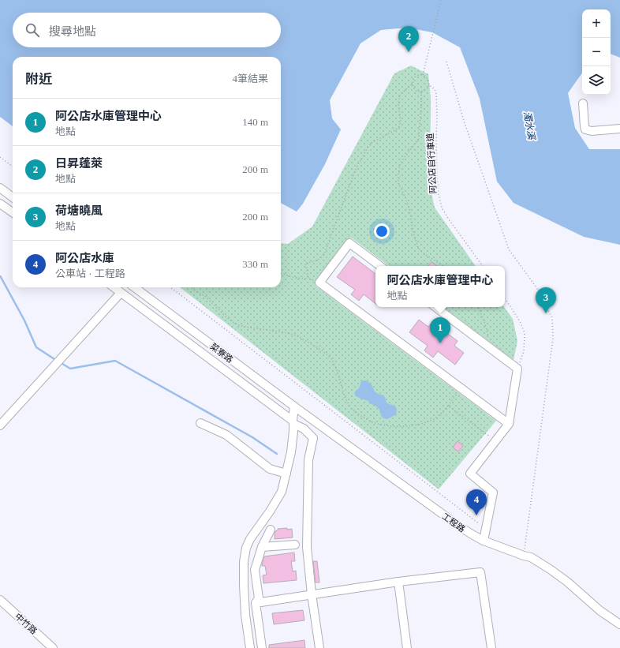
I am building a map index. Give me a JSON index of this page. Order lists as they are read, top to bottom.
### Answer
{
  "streets": {
    "street": ["菜寮路", "工程路", "中竹路"],
    "path": ["阿公店自行車道"]
  },
  "crossings": [
    ["菜寮路", "工程路"]
  ],
  "water": ["濁水溪"],
  "page": {
    "map_buttons": ["+", "−"],
    "search": "搜尋地點",
    "pins": [
      "2",
      "3",
      "1",
      "4"
    ],
    "heading": ["附近", "4筆結果"],
    "list": [
      {
        "mark": "1",
        "name": "阿公店水庫管理中心",
        "note": "地點",
        "value": "140 m"
      },
      {
        "mark": "2",
        "name": "日昇蓬萊",
        "note": "地點",
        "value": "200 m"
      },
      {
        "mark": "3",
        "name": "荷塘曉風",
        "note": "地點",
        "value": "200 m"
      },
      {
        "mark": "4",
        "name": "阿公店水庫",
        "note": "公車站 · 工程路",
        "value": "330 m"
      }
    ],
    "popup": ["阿公店水庫管理中心", "地點"]
  }
}
